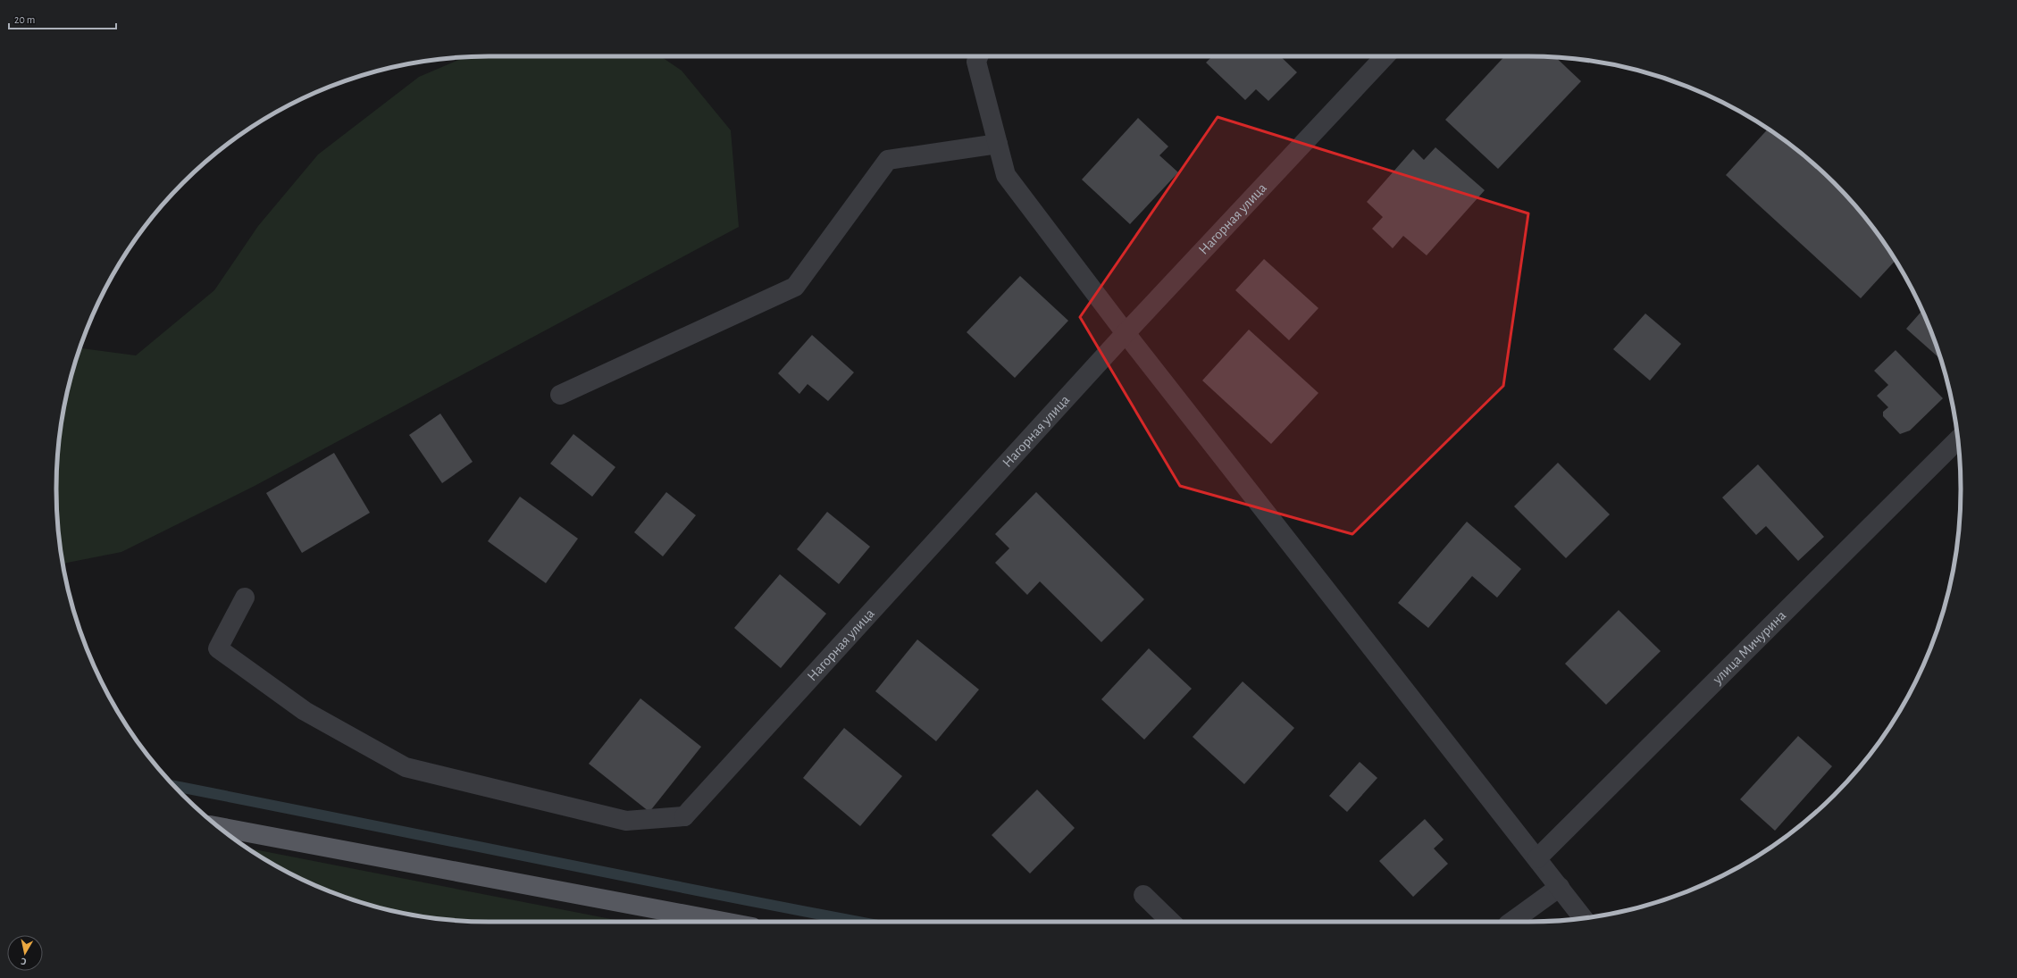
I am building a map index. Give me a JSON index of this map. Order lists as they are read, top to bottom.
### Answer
{
  "streets": {
    "street": ["Нагорная улица", "улица Мичурина"]
  },
  "scale_bar": "20 m",
  "north": "bottom"
}
